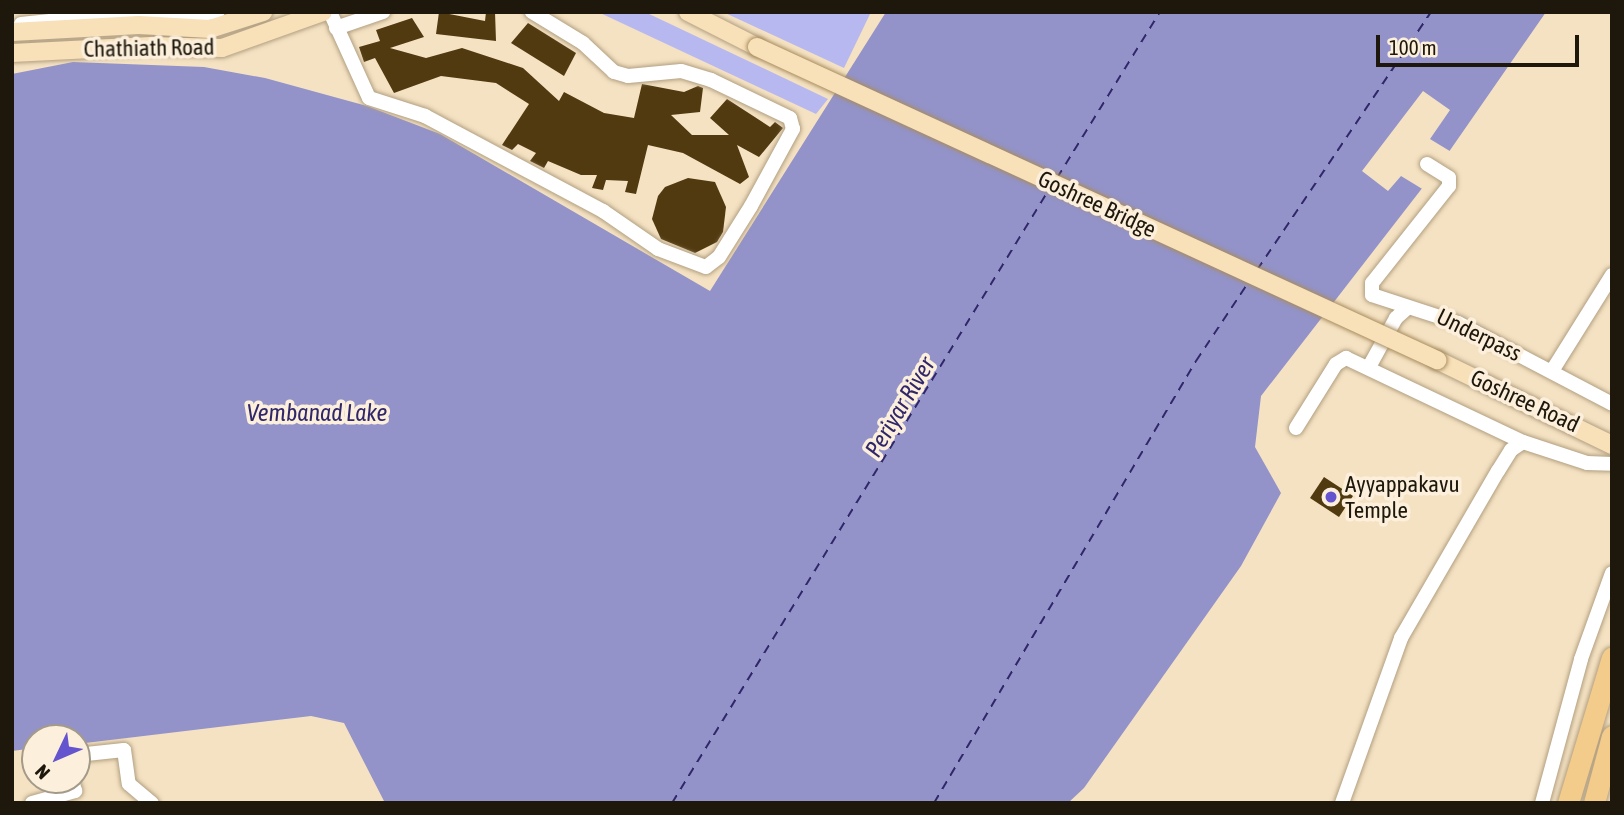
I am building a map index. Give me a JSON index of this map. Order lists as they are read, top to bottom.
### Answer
{
  "streets": {
    "main road": ["Chathiath Road", "Goshree Bridge", "Goshree Road"],
    "street": ["Underpass"]
  },
  "crossings": [
    ["Goshree Bridge", "Goshree Road"]
  ],
  "water": ["Periyar River", "Vembanad Lake"],
  "places": ["Ayyappakavu Temple"],
  "scale_bar": "100 m",
  "north": "bottom left"
}
